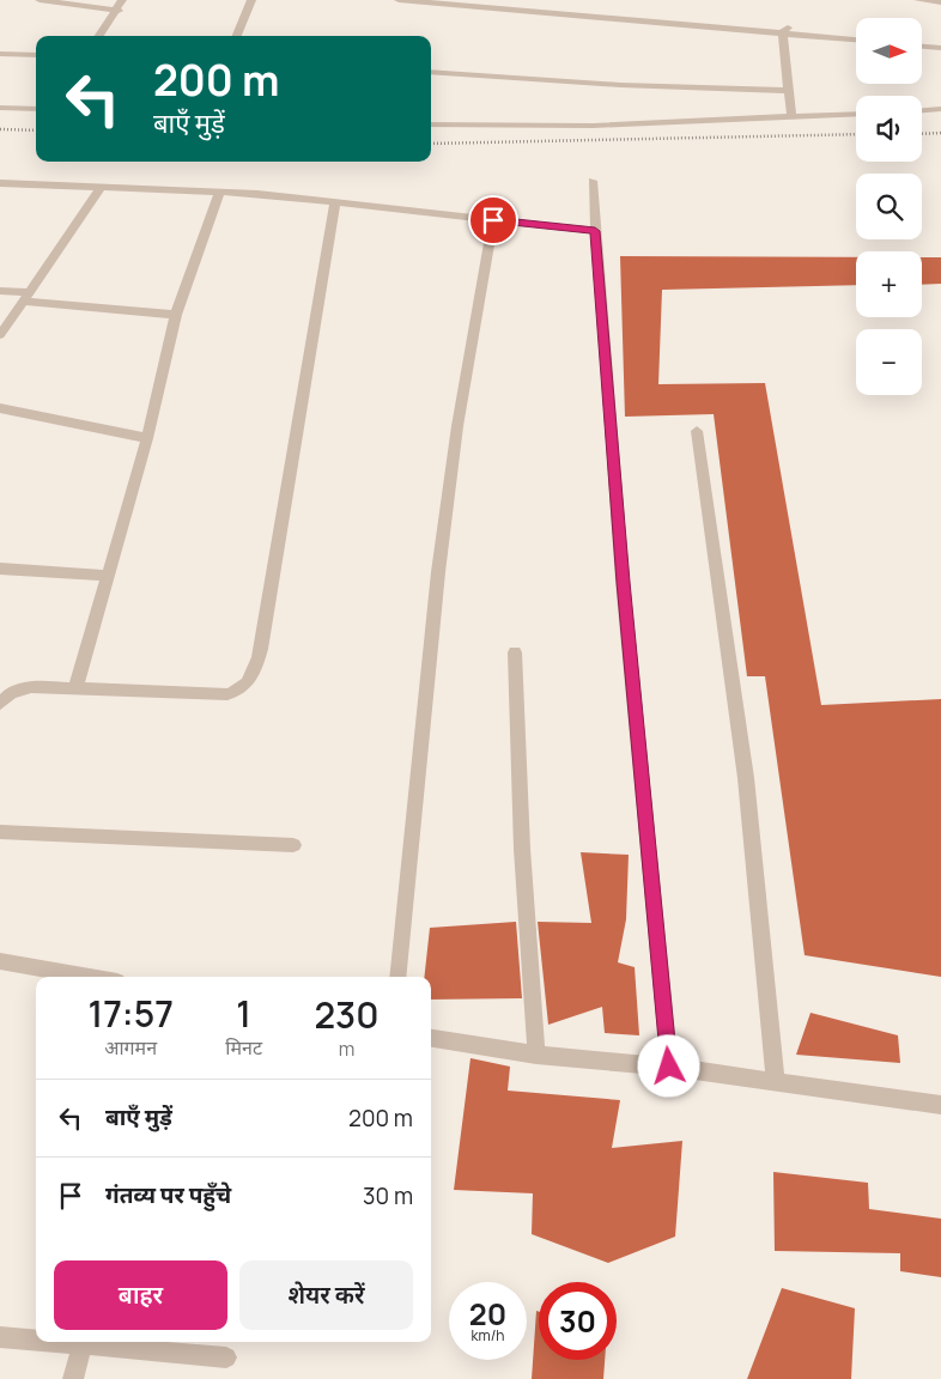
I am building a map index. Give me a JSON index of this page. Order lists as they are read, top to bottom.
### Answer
{
  "north": "right",
  "page": {
    "map_buttons": ["+", "−"],
    "turn": ["200 m", "बाएँ मुड़ें"],
    "eta": [
      "17:57",
      "आगमन",
      "1",
      "मिनट",
      "230",
      "m"
    ],
    "list": [
      {
        "name": "बाएँ मुड़ें",
        "value": "200 m"
      },
      {
        "name": "गंतव्य पर पहुँचे",
        "value": "30 m"
      }
    ],
    "buttons": ["बाहर", "शेयर करें"],
    "speed": "20 km/h",
    "limit": "30"
  }
}
